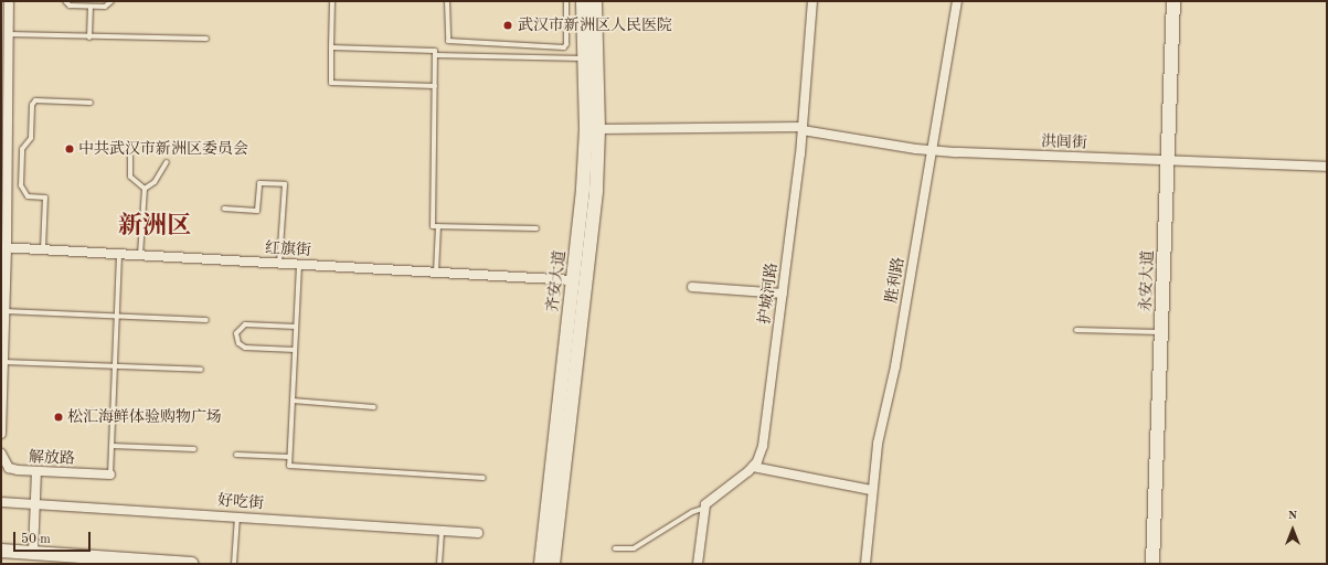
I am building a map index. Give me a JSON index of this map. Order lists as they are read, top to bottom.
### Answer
{
  "streets": {
    "main road": ["齐安大道", "永安大道"],
    "street": [
      "洪闾街",
      "红旗街",
      "胜利路",
      "护城河路",
      "解放路",
      "好吃街"
    ]
  },
  "crossings": [
    ["洪闾街", "胜利路"],
    ["洪闾街", "齐安大道"],
    ["洪闾街", "永安大道"],
    ["洪闾街", "护城河路"],
    ["红旗街", "齐安大道"]
  ],
  "districts": ["新洲区"],
  "places": ["武汉市新洲区人民医院", "中共武汉市新洲区委员会", "松汇海鲜体验购物广场"],
  "scale_bar": "50 m",
  "north": "top"
}
